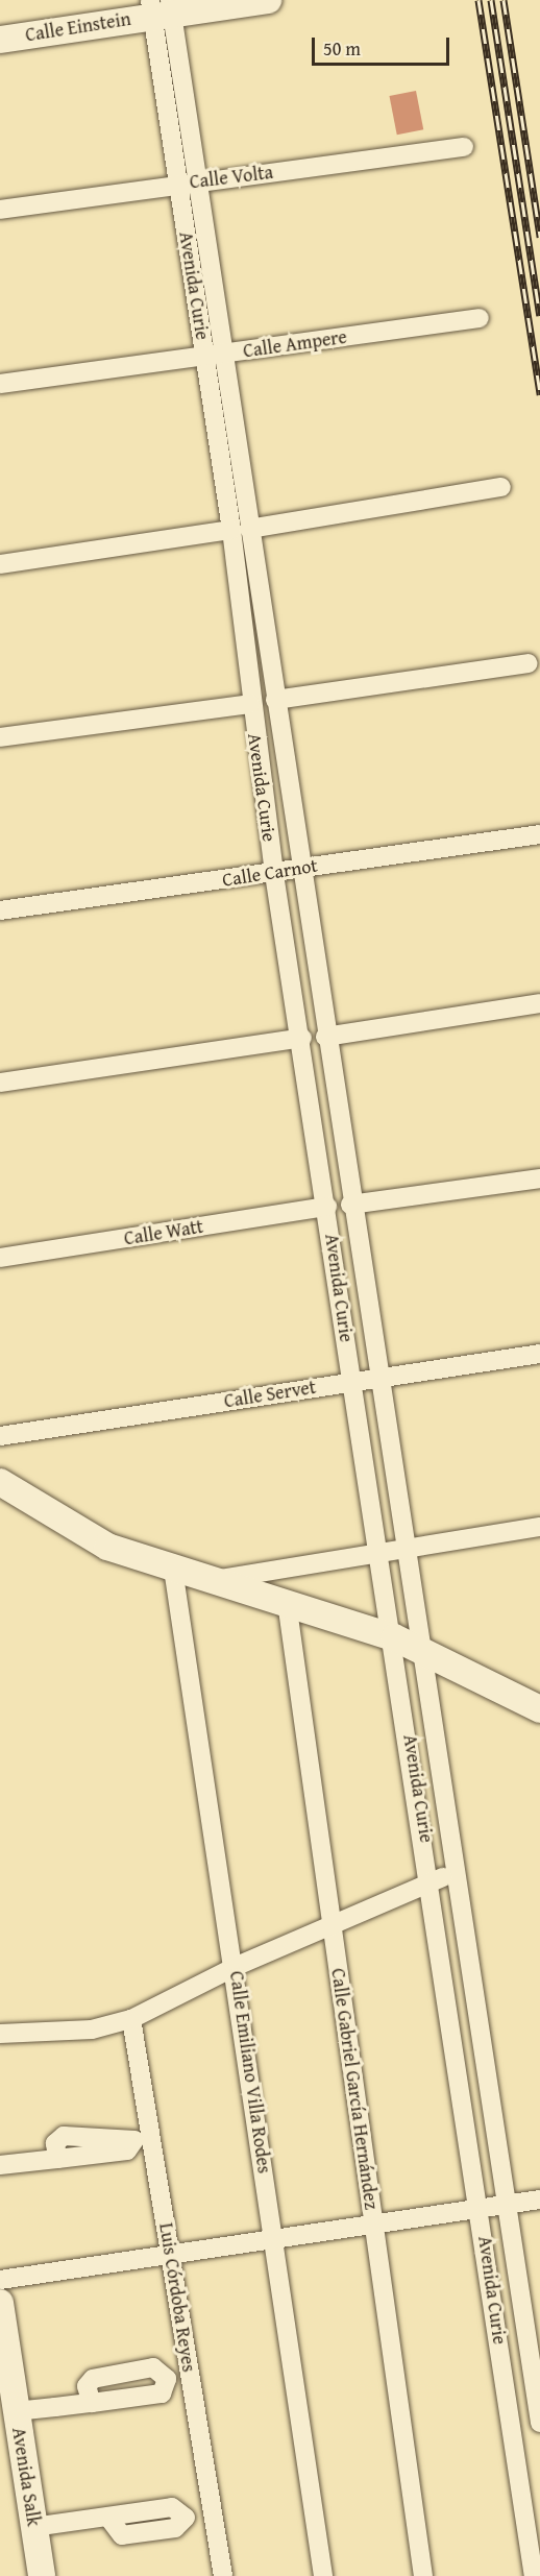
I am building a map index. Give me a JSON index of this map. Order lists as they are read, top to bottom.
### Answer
{
  "streets": {
    "main road": ["Calle Einstein", "Avenida Salk"],
    "street": [
      "Calle Volta",
      "Avenida Curie",
      "Calle Ampere",
      "Calle Carnot",
      "Calle Watt",
      "Calle Servet",
      "Calle Emiliano Villa Rodes",
      "Calle Gabriel García Hernández",
      "Luis Córdoba Reyes"
    ]
  },
  "crossings": [
    ["Calle Einstein", "Avenida Curie"],
    ["Calle Volta", "Avenida Curie"],
    ["Avenida Curie", "Calle Ampere"],
    ["Avenida Curie", "Calle Carnot"],
    ["Avenida Curie", "Calle Watt"],
    ["Avenida Curie", "Calle Servet"]
  ],
  "scale_bar": "50 m"
}
